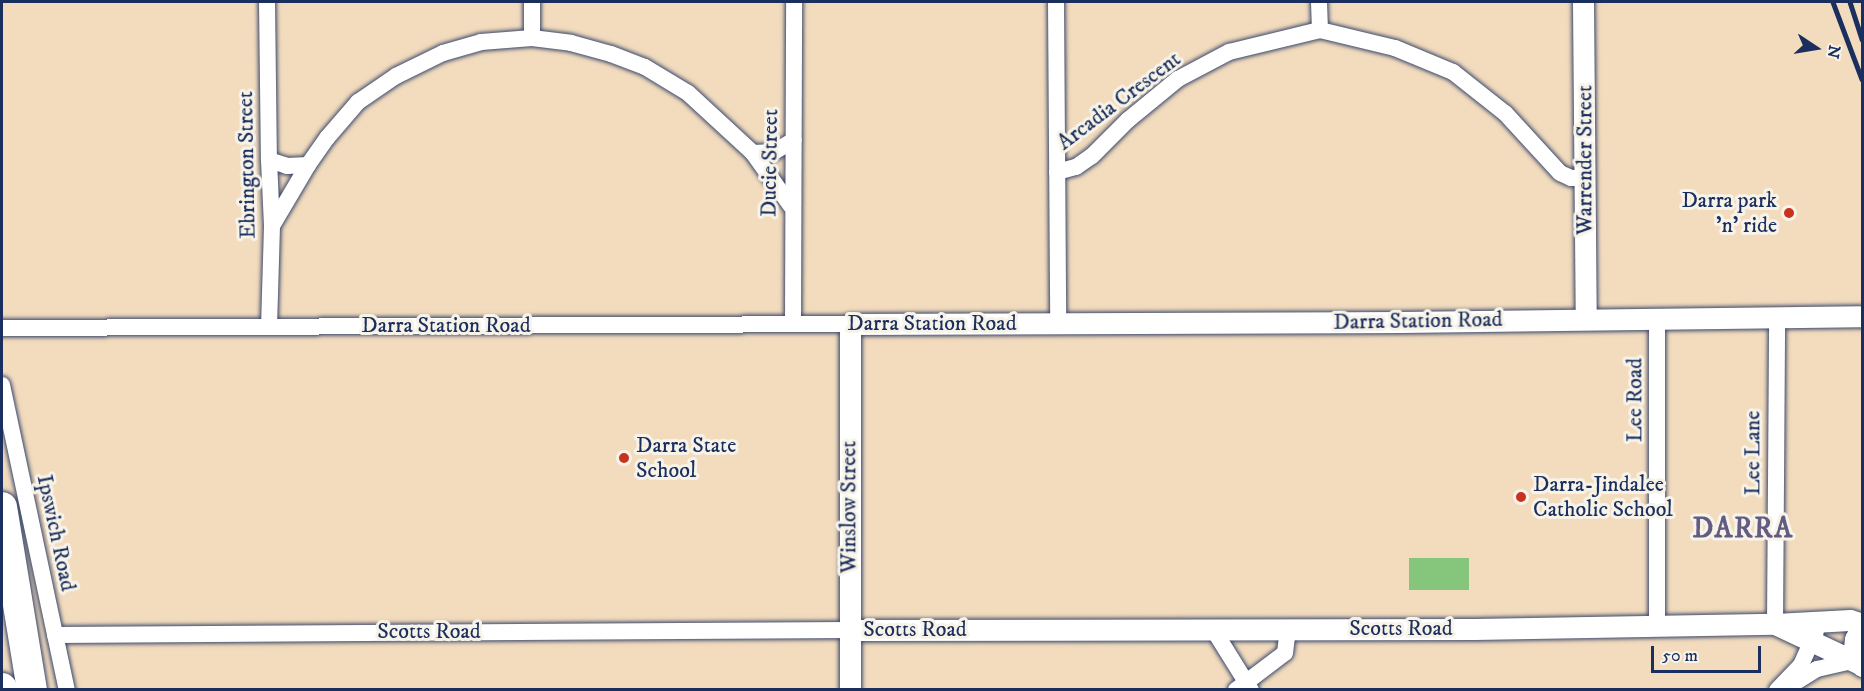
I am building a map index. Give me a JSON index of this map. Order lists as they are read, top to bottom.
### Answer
{
  "streets": {
    "street": [
      "Arcadia Crescent",
      "Warrender Street",
      "Ducie Street",
      "Ebrington Street",
      "Darra Station Road",
      "Lee Road",
      "Lee Lane",
      "Winslow Street",
      "Ipswich Road",
      "Scotts Road"
    ]
  },
  "crossings": [
    ["Arcadia Crescent", "Warrender Street"],
    ["Warrender Street", "Darra Station Road"],
    ["Ducie Street", "Darra Station Road"],
    ["Ebrington Street", "Darra Station Road"],
    ["Darra Station Road", "Lee Road"],
    ["Darra Station Road", "Lee Lane"],
    ["Darra Station Road", "Winslow Street"],
    ["Lee Road", "Scotts Road"],
    ["Lee Lane", "Scotts Road"],
    ["Winslow Street", "Scotts Road"],
    ["Ipswich Road", "Scotts Road"]
  ],
  "districts": ["DARRA"],
  "places": ["Darra park 'n' ride", "Darra State School", "Darra-Jindalee Catholic School"],
  "scale_bar": "50 m",
  "north": "right"
}
